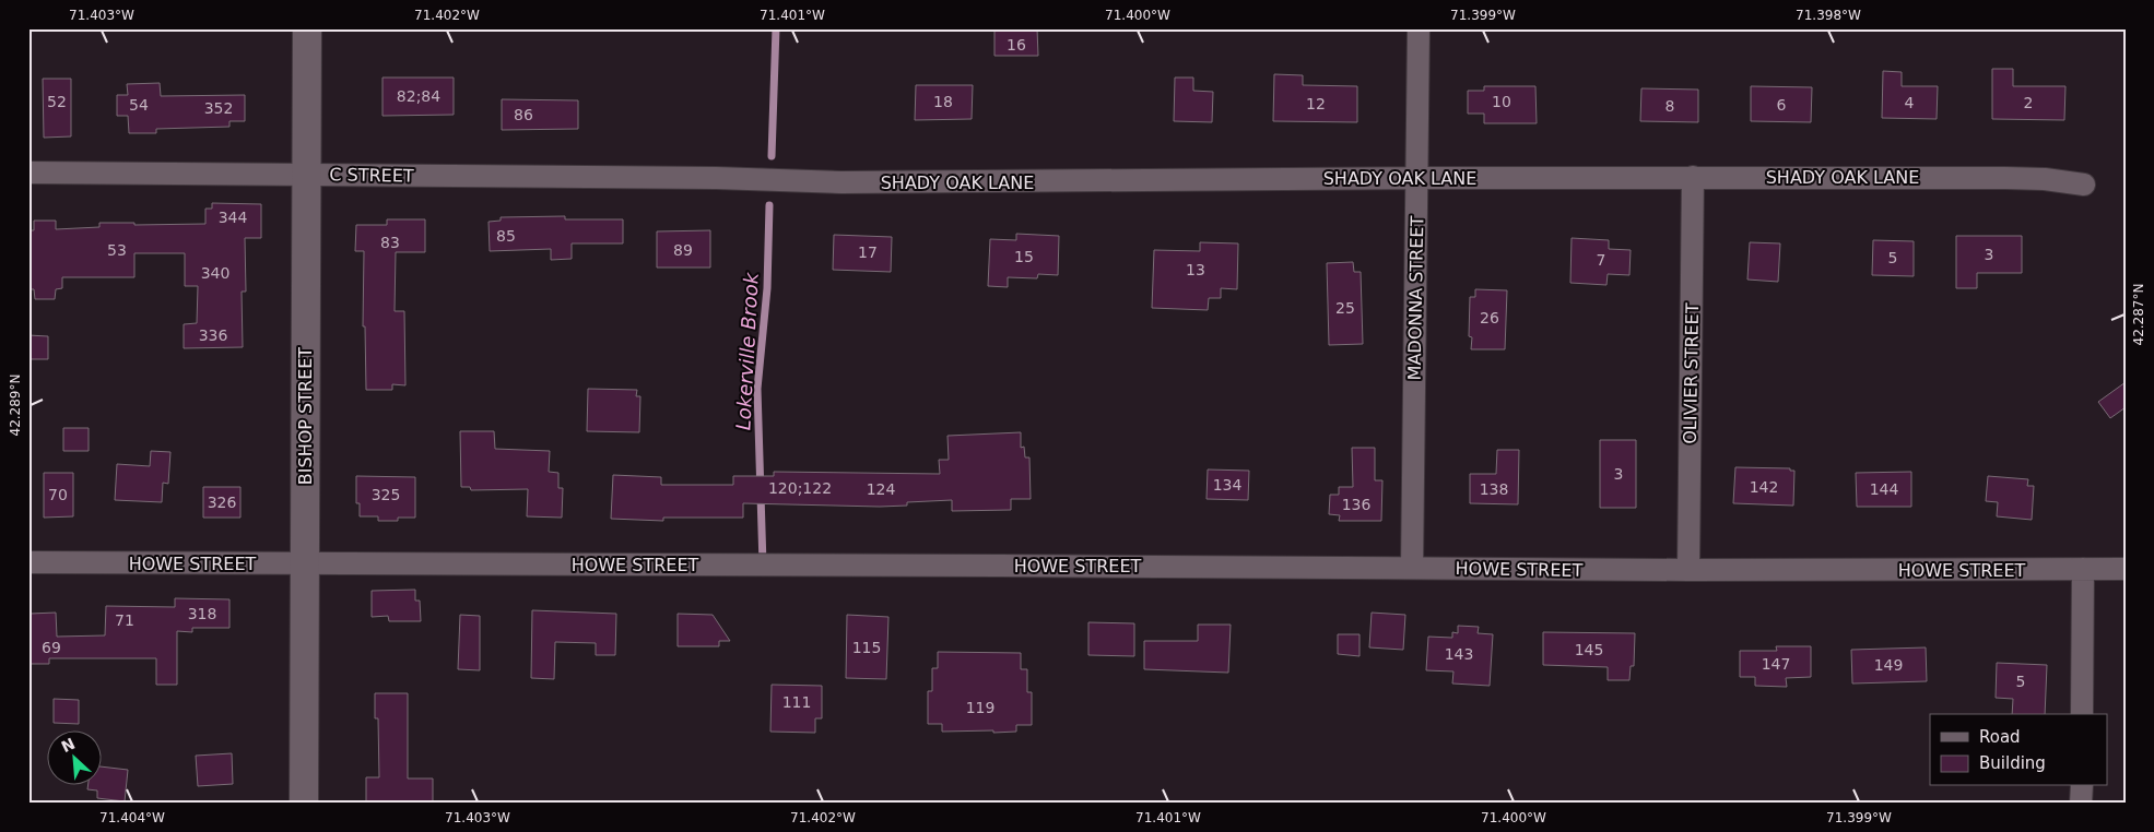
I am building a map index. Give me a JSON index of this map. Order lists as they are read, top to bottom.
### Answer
{
  "streets": {
    "street": [
      "C STREET",
      "SHADY OAK LANE",
      "MADONNA STREET",
      "OLIVIER STREET",
      "BISHOP STREET",
      "HOWE STREET"
    ]
  },
  "crossings": [
    ["C STREET", "SHADY OAK LANE"],
    ["C STREET", "BISHOP STREET"],
    ["SHADY OAK LANE", "MADONNA STREET"],
    ["SHADY OAK LANE", "OLIVIER STREET"],
    ["MADONNA STREET", "HOWE STREET"],
    ["OLIVIER STREET", "HOWE STREET"],
    ["BISHOP STREET", "HOWE STREET"]
  ],
  "water": ["Lokerville Brook"],
  "house_numbers": [
    "16",
    "82;84",
    "52",
    "18",
    "10",
    "4",
    "2",
    "12",
    "54",
    "6",
    "8",
    "352",
    "86",
    "344",
    "85",
    "83",
    "53",
    "89",
    "17",
    "3",
    "15",
    "5",
    "7",
    "13",
    "340",
    "25",
    "26",
    "336",
    "3",
    "134",
    "142",
    "120;122",
    "124",
    "138",
    "144",
    "70",
    "325",
    "326",
    "136",
    "318",
    "71",
    "69",
    "115",
    "145",
    "143",
    "147",
    "149",
    "5",
    "111",
    "119"
  ],
  "legend": ["Road", "Building"],
  "north": "top left",
  "coordinates": [
    "71.403°W",
    "71.402°W",
    "71.401°W",
    "71.400°W",
    "71.399°W",
    "71.398°W",
    "42.287°N",
    "42.289°N",
    "71.404°W"
  ]
}
